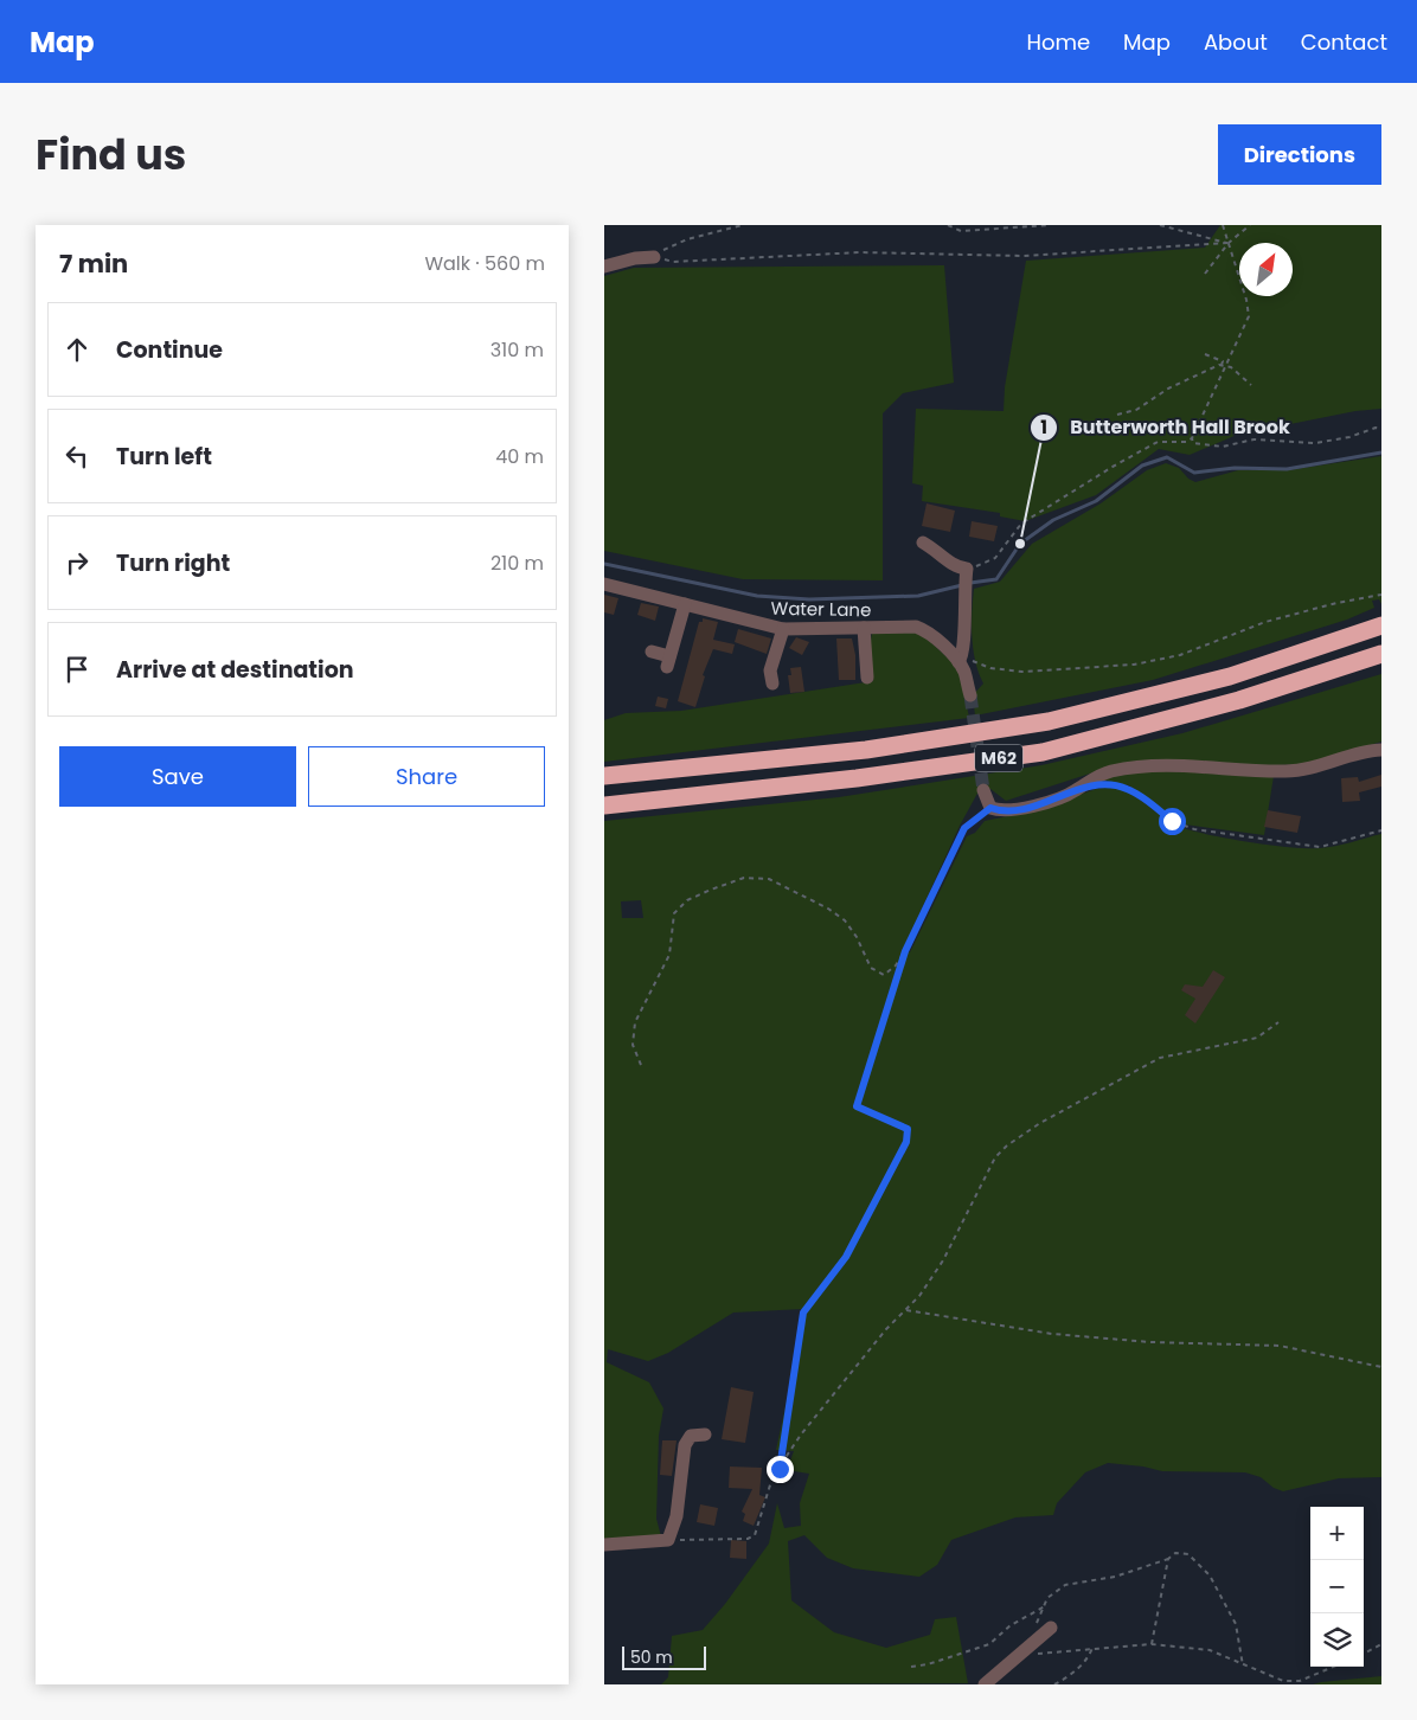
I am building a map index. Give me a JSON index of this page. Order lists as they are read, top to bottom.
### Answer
{
  "streets": {
    "highway": ["M62"],
    "street": ["Water Lane"]
  },
  "places": ["Butterworth Hall Brook"],
  "scale_bar": "50 m",
  "north": "top right",
  "page": {
    "header": "Map",
    "nav": [
      "Home",
      "Map",
      "About",
      "Contact"
    ],
    "title": "Find us",
    "buttons": [
      "Directions",
      ["Save", "Share"]
    ],
    "heading": ["7 min", "Walk · 560 m"],
    "list": [
      ["Continue", "310 m"],
      ["Turn left", "40 m"],
      ["Turn right", "210 m"],
      "Arrive at destination"
    ],
    "map_buttons": ["+", "−"],
    "scale": "50 m"
  }
}
